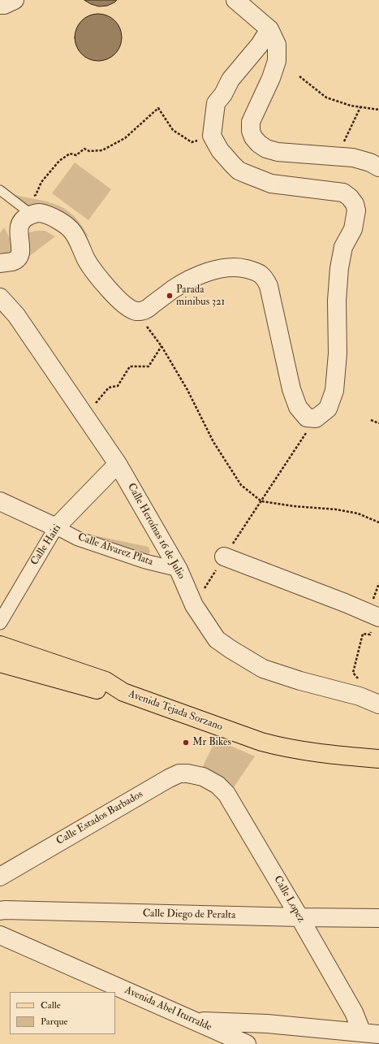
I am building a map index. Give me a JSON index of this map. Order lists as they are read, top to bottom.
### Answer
{
  "streets": {
    "main road": ["Avenida Tejada Sorzano"],
    "street": [
      "Calle Heroínas 16 de Julio",
      "Calle Haiti",
      "Calle Alvarez Plata",
      "Calle Estados Barbados",
      "Calle Lopez",
      "Calle Diego de Peralta",
      "Avenida Abel Iturralde"
    ]
  },
  "crossings": [
    ["Calle Heroínas 16 de Julio", "Calle Haiti"],
    ["Calle Heroínas 16 de Julio", "Calle Alvarez Plata"],
    ["Calle Haiti", "Calle Alvarez Plata"],
    ["Calle Estados Barbados", "Calle Lopez"],
    ["Calle Lopez", "Calle Diego de Peralta"]
  ],
  "places": ["Parada minibus 321", "Mr Bikes"],
  "legend": ["Calle", "Parque"]
}
